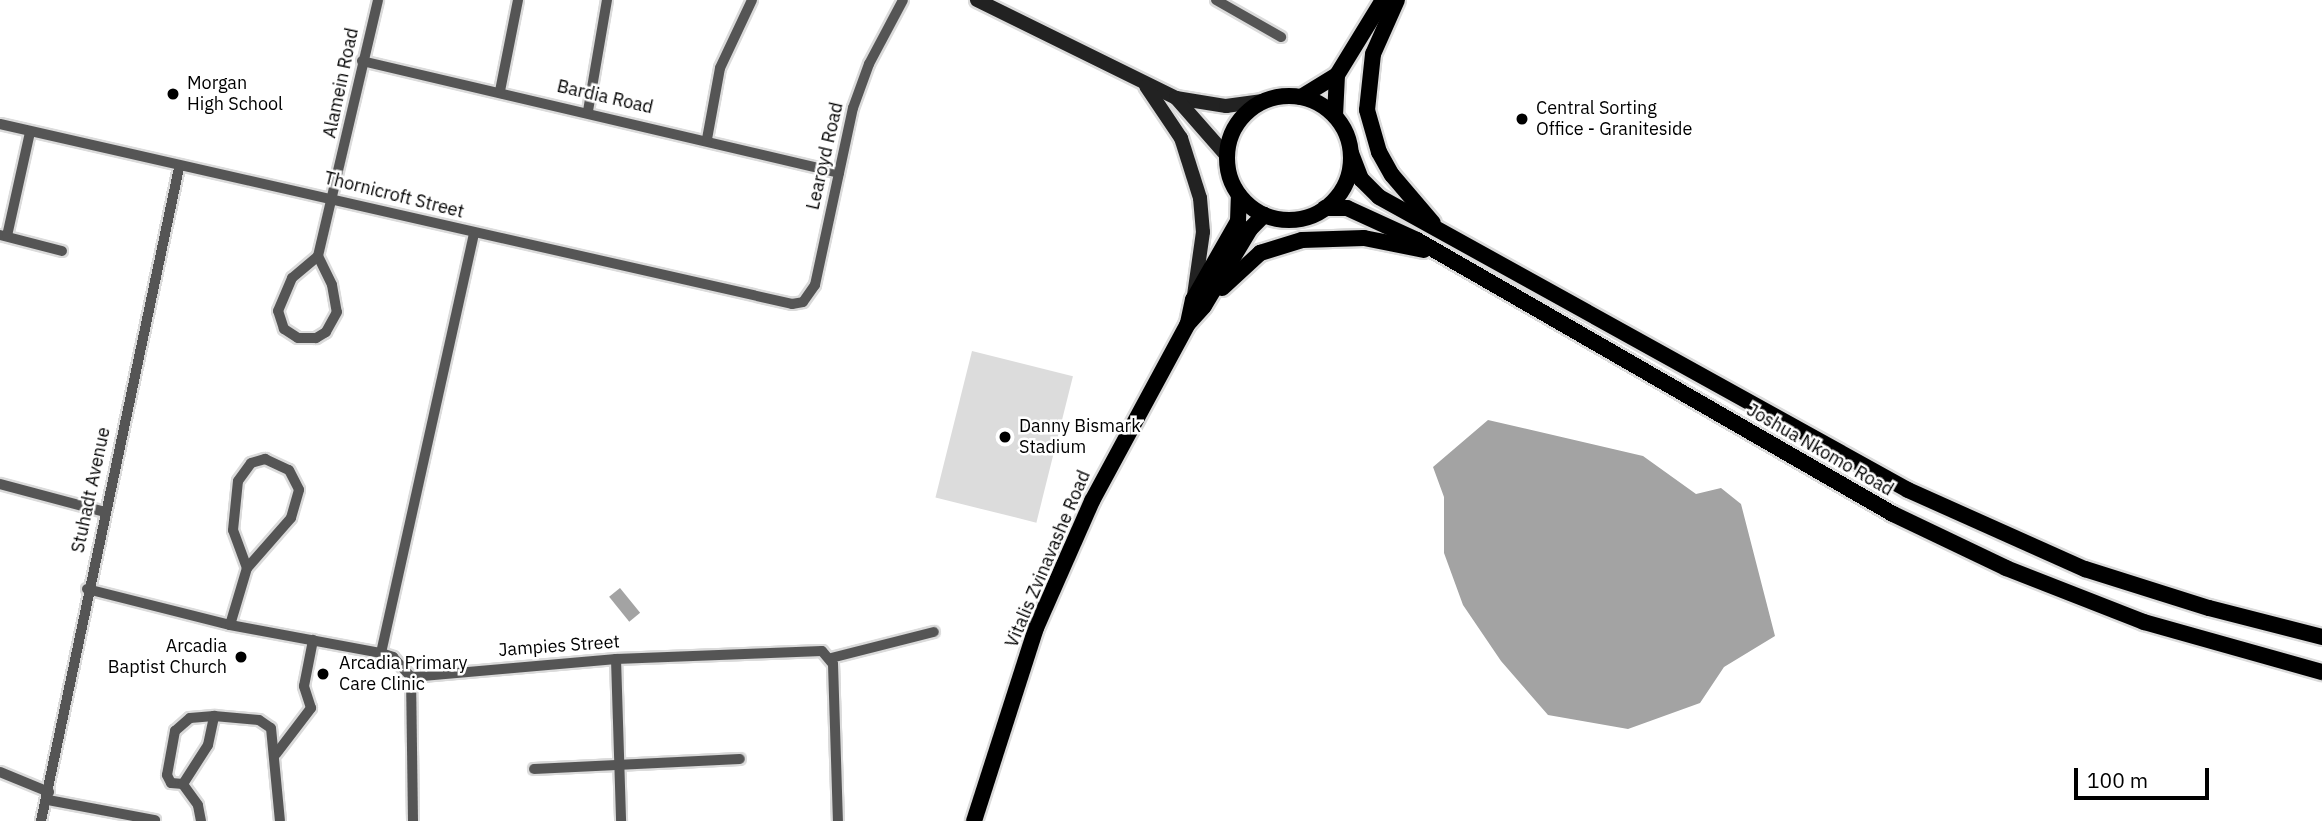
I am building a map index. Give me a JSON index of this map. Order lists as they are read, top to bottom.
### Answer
{
  "streets": {
    "main road": ["Joshua Nkomo Road", "Vitalis Zvinavashe Road"],
    "street": [
      "Alamein Road",
      "Bardia Road",
      "Learoyd Road",
      "Thornicroft Street",
      "Stuhadt Avenue",
      "Jampies Street"
    ]
  },
  "crossings": [
    ["Alamein Road", "Bardia Road"],
    ["Alamein Road", "Thornicroft Street"],
    ["Bardia Road", "Learoyd Road"],
    ["Learoyd Road", "Thornicroft Street"],
    ["Thornicroft Street", "Stuhadt Avenue"],
    ["Joshua Nkomo Road", "Vitalis Zvinavashe Road"]
  ],
  "places": [
    "Morgan High School",
    "Central Sorting Office - Graniteside",
    "Danny Bismark Stadium",
    "Arcadia Baptist Church",
    "Arcadia Primary Care Clinic"
  ],
  "scale_bar": "100 m"
}
